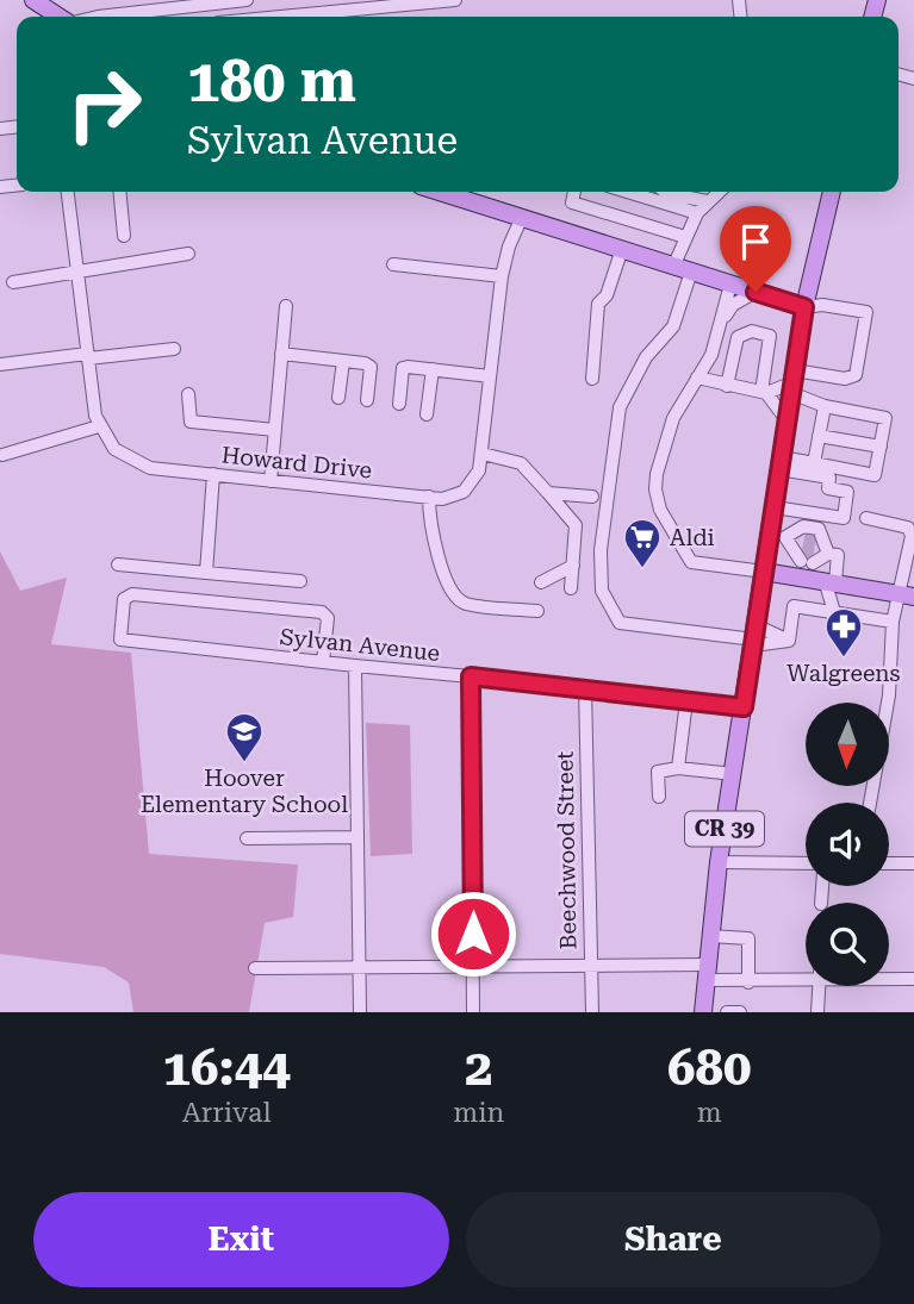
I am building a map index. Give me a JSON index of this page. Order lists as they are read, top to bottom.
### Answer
{
  "streets": {
    "main road": ["CR 39"],
    "street": ["Howard Drive", "Sylvan Avenue", "Beechwood Street"]
  },
  "crossings": [
    ["Sylvan Avenue", "CR 39"],
    ["Sylvan Avenue", "Beechwood Street"]
  ],
  "places": {
    "supermarket": ["Aldi"],
    "pharmacy": ["Walgreens"],
    "school or university": ["Hoover Elementary School"]
  },
  "north": "bottom",
  "page": {
    "turn": ["180 m", "Sylvan Avenue"],
    "eta": [
      "16:44",
      "Arrival",
      "2",
      "min",
      "680",
      "m"
    ],
    "buttons": ["Exit", "Share"]
  }
}
